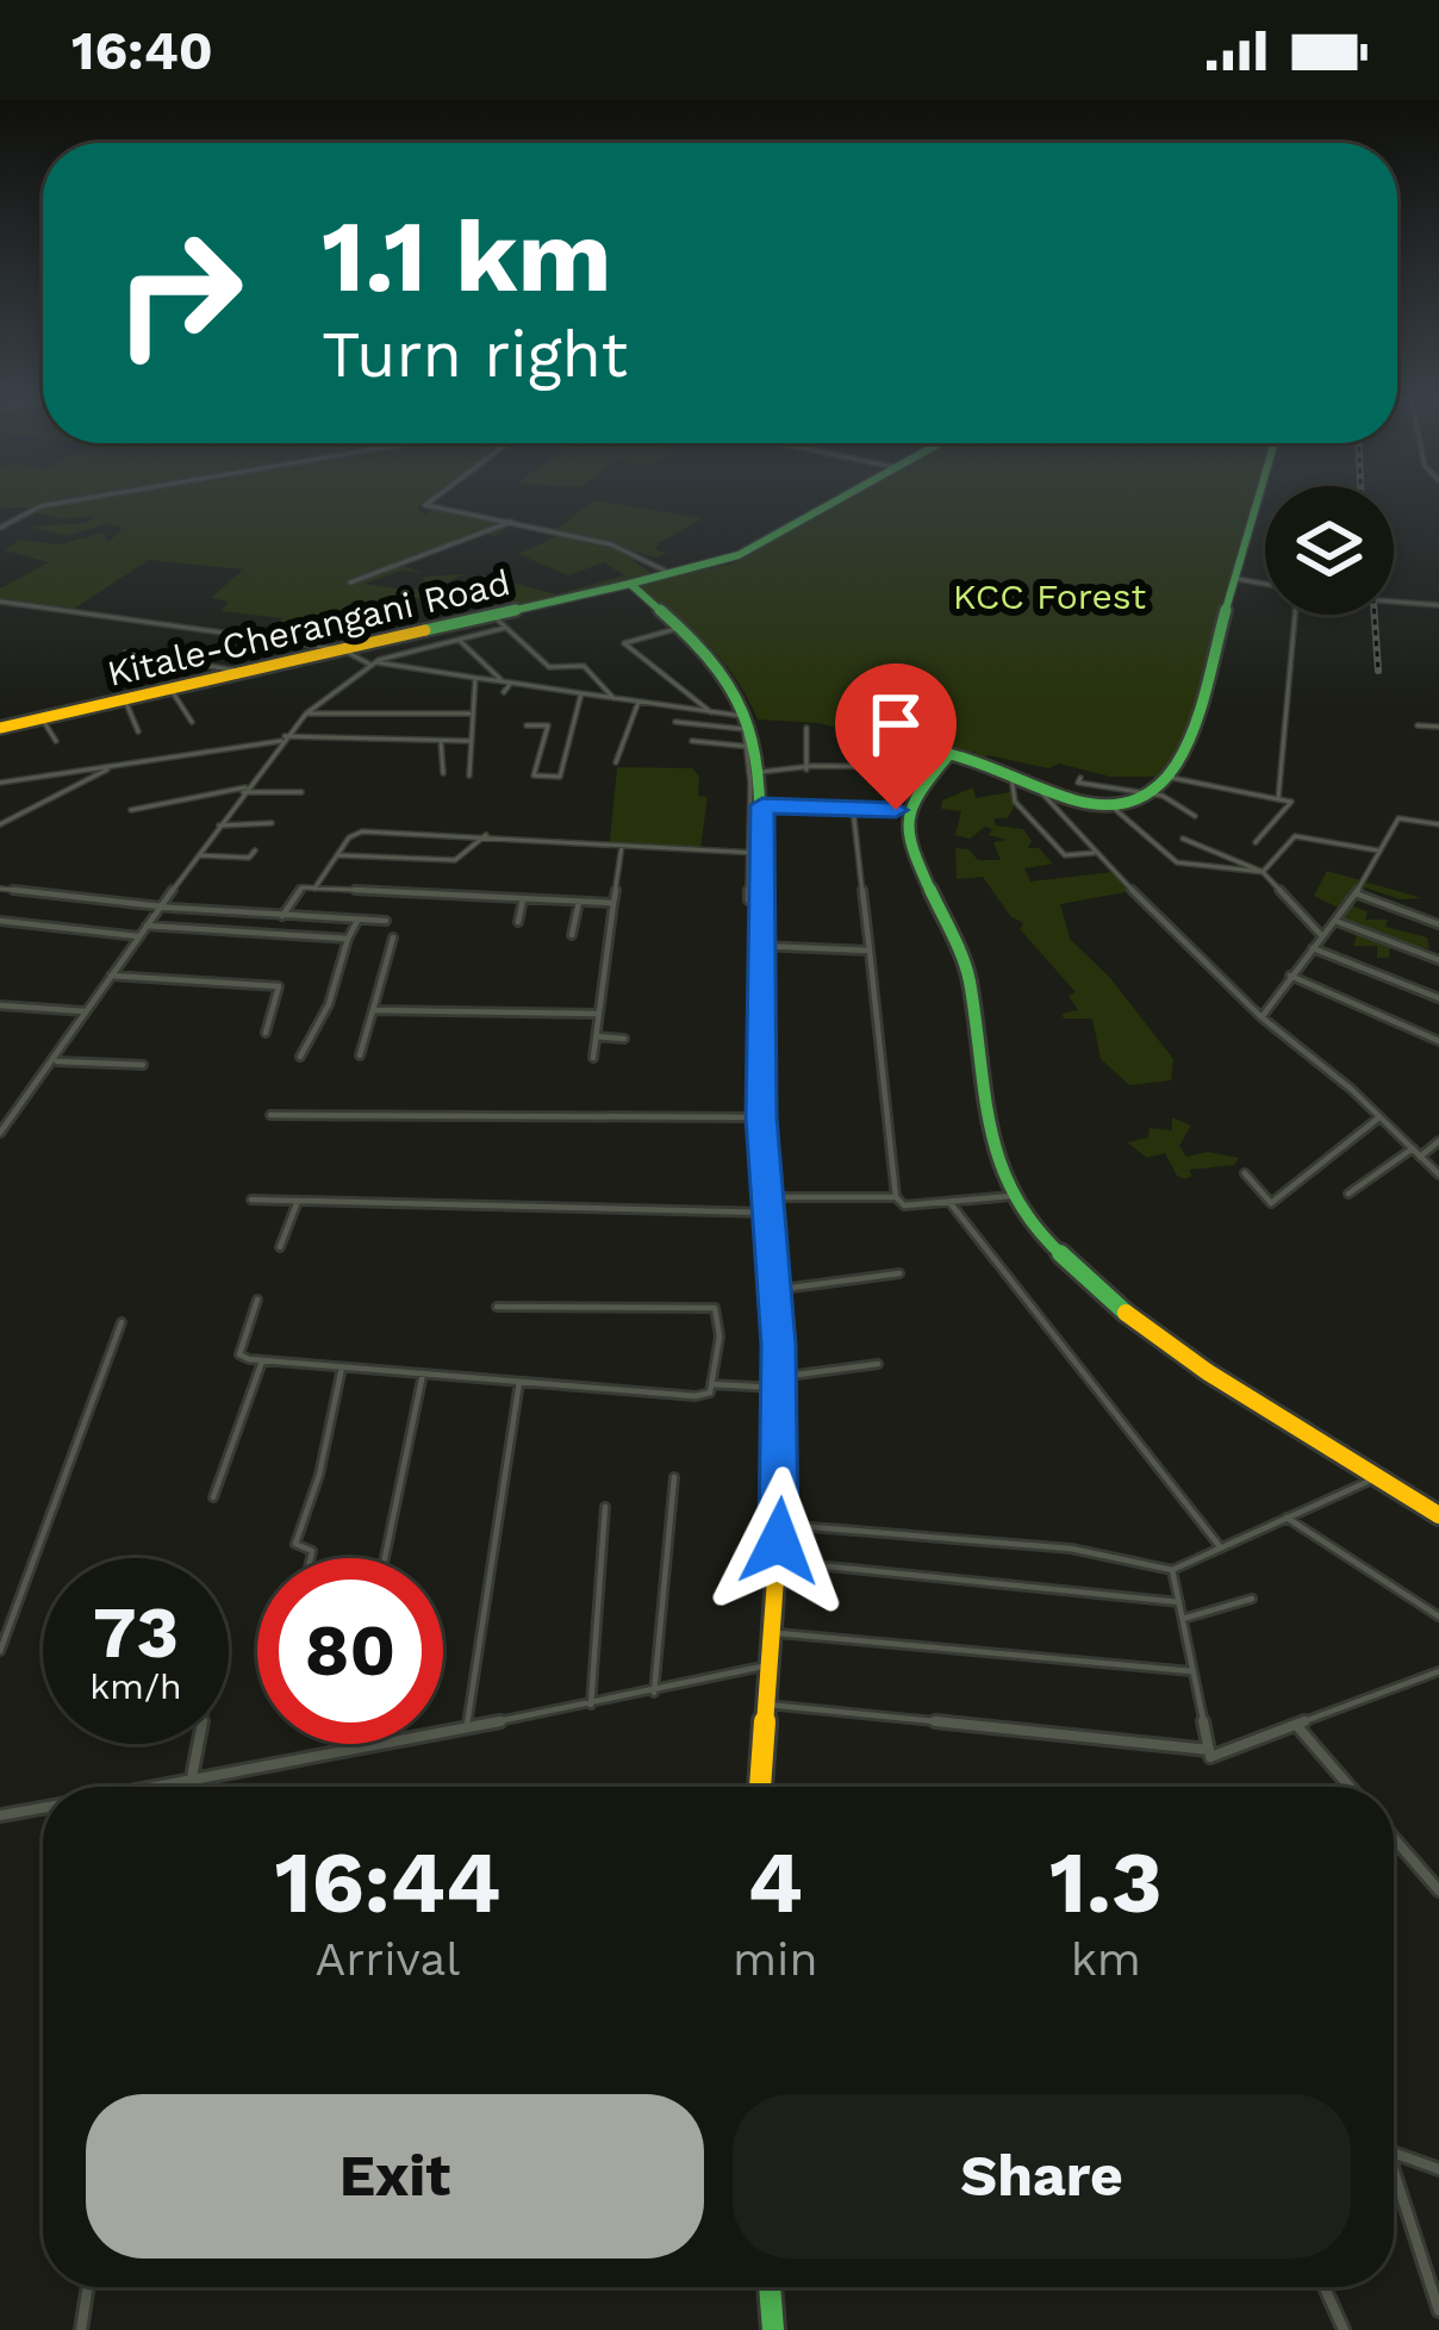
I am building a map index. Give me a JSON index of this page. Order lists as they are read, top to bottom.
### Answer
{
  "streets": {
    "main road": ["Kitale-Cherangani Road"]
  },
  "parks": ["KCC Forest"],
  "page": {
    "status": "16:40",
    "turn": ["1.1 km", "Turn right"],
    "speed": "73 km/h",
    "limit": "80",
    "eta": [
      "16:44",
      "Arrival",
      "4",
      "min",
      "1.3",
      "km"
    ],
    "buttons": ["Exit", "Share"]
  }
}
